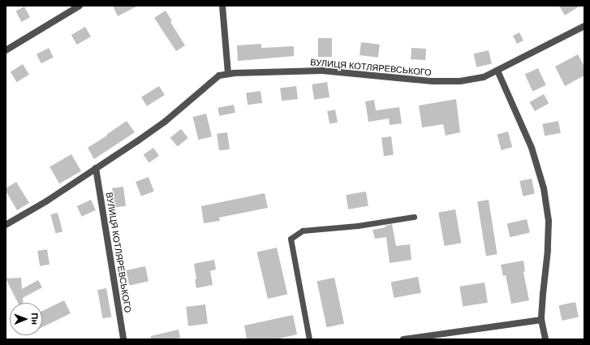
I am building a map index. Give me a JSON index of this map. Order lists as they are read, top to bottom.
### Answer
{
  "streets": {
    "street": ["ВУЛИЦЯ КОТЛЯРЕВСЬКОГО"]
  },
  "north": "right"
}
